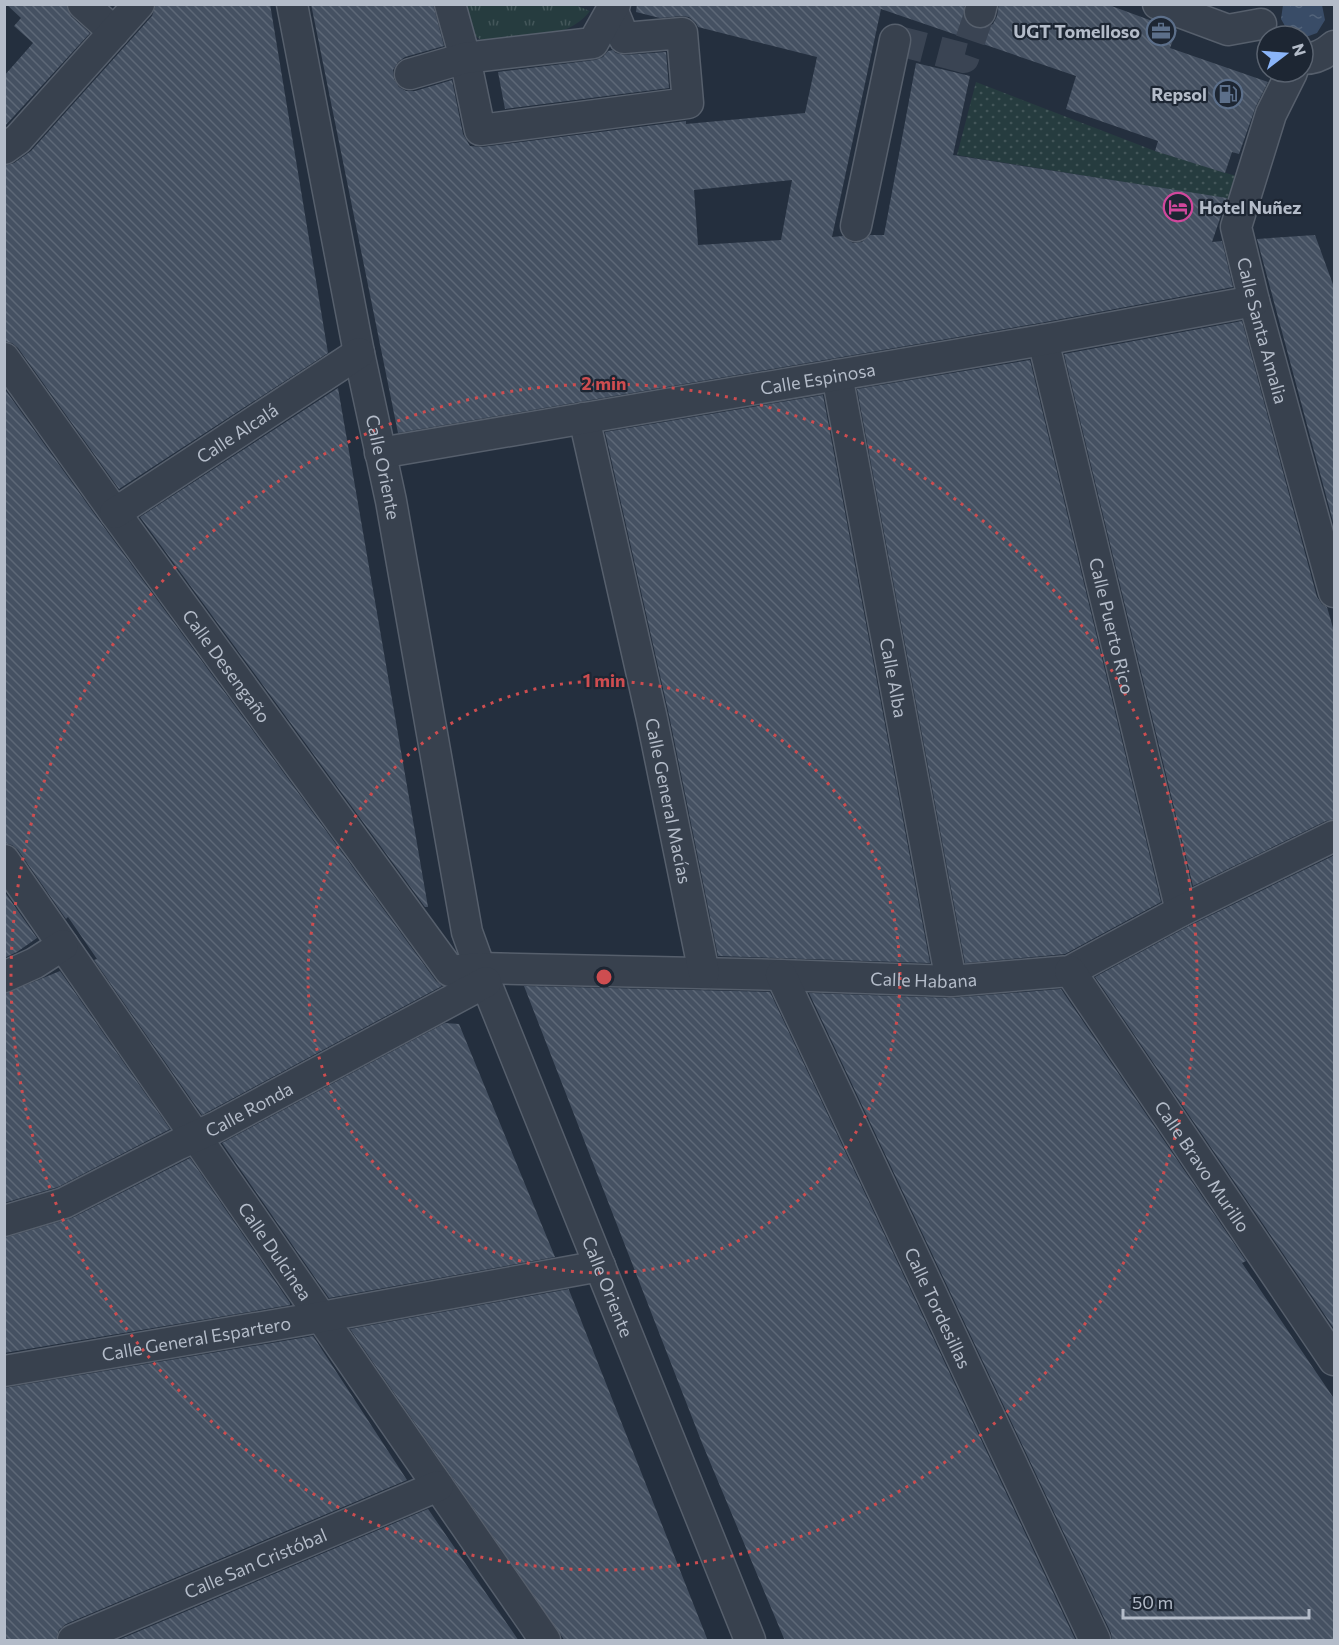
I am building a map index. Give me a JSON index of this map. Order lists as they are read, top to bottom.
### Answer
{
  "streets": {
    "street": [
      "Calle Santa Amalia",
      "Calle Espinosa",
      "Calle Alcalá",
      "Calle Oriente",
      "Calle Puerto Rico",
      "Calle Desengaño",
      "Calle Alba",
      "Calle General Macías",
      "Calle Habana",
      "Calle Ronda",
      "Calle Bravo Murillo",
      "Calle Dulcinea",
      "Calle Tordesillas",
      "Calle General Espartero",
      "Calle San Cristóbal"
    ]
  },
  "crossings": [
    ["Calle Santa Amalia", "Calle Espinosa"],
    ["Calle Espinosa", "Calle Oriente"],
    ["Calle Espinosa", "Calle Puerto Rico"],
    ["Calle Espinosa", "Calle Alba"],
    ["Calle Espinosa", "Calle General Macías"],
    ["Calle Alcalá", "Calle Oriente"],
    ["Calle Alcalá", "Calle Desengaño"],
    ["Calle Oriente", "Calle Habana"],
    ["Calle Oriente", "Calle Ronda"],
    ["Calle Oriente", "Calle General Espartero"],
    ["Calle Puerto Rico", "Calle Habana"],
    ["Calle Desengaño", "Calle Habana"],
    ["Calle Alba", "Calle Habana"],
    ["Calle General Macías", "Calle Habana"],
    ["Calle Habana", "Calle Ronda"],
    ["Calle Habana", "Calle Bravo Murillo"],
    ["Calle Habana", "Calle Tordesillas"],
    ["Calle Ronda", "Calle Dulcinea"],
    ["Calle Dulcinea", "Calle General Espartero"],
    ["Calle Dulcinea", "Calle San Cristóbal"]
  ],
  "places": {
    "office": ["UGT Tomelloso"],
    "fuel station": ["Repsol"],
    "hotel": ["Hotel Nuñez"]
  },
  "scale_bar": "50 m",
  "north": "right",
  "rings": ["2 min", "1 min"]
}
